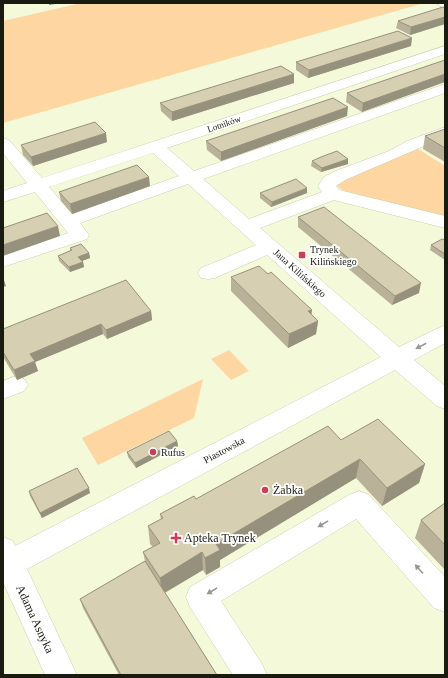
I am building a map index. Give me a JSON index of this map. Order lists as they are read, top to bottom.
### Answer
{
  "streets": {
    "street": [
      "Lotników",
      "Jana Kilińskiego",
      "Piastowska",
      "Adama Asnyka"
    ]
  },
  "crossings": [
    ["Lotników", "Jana Kilińskiego"],
    ["Jana Kilińskiego", "Piastowska"],
    ["Piastowska", "Adama Asnyka"]
  ],
  "places": {
    "transit": ["Trynek Kilińskiego"],
    "other": ["Rufus", "Żabka"],
    "health": ["Apteka Trynek"]
  }
}
